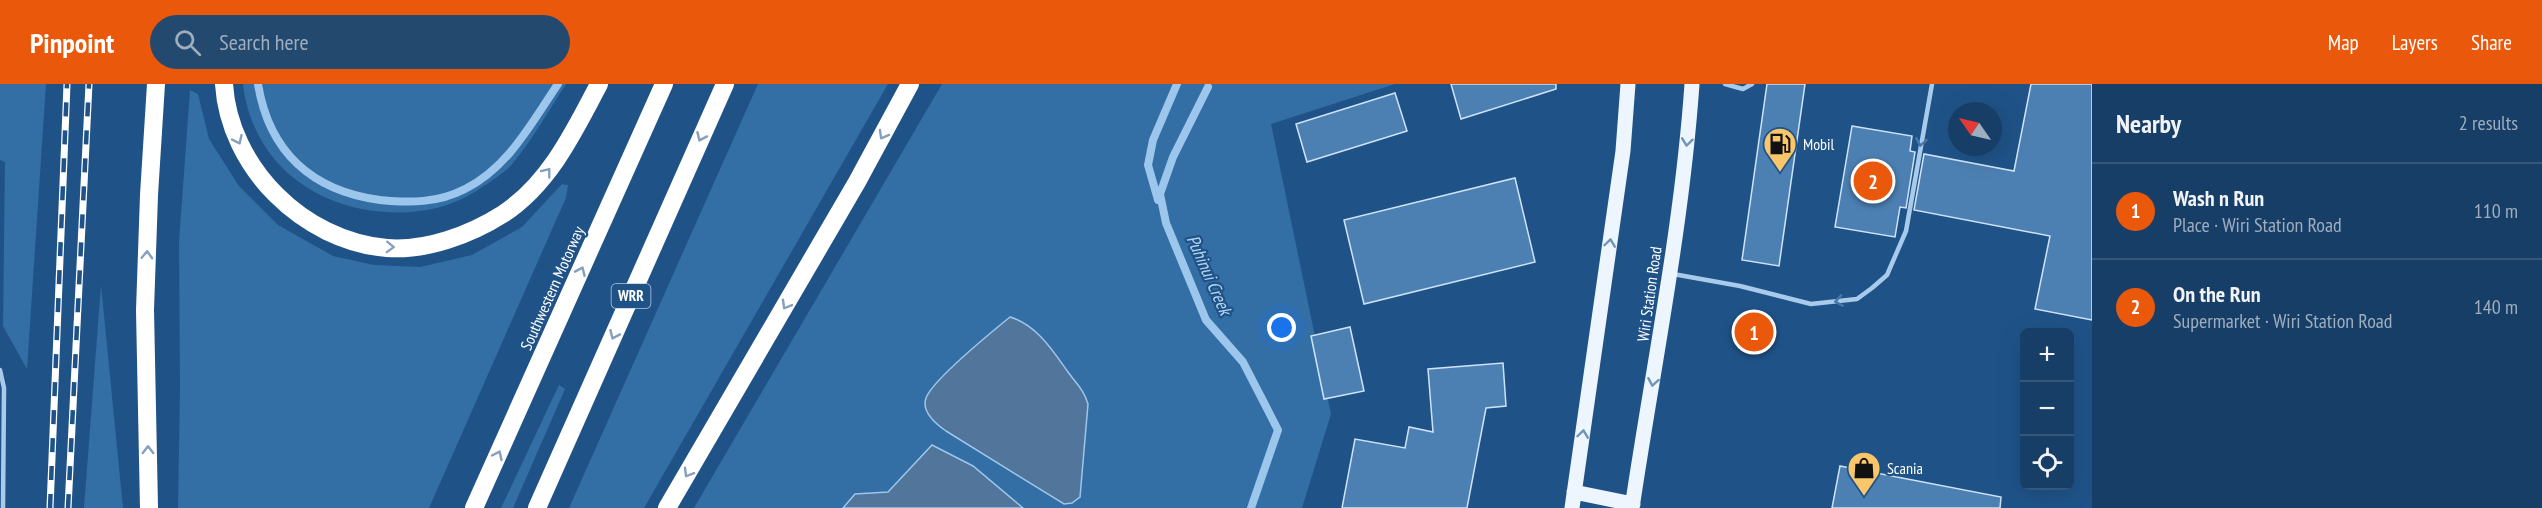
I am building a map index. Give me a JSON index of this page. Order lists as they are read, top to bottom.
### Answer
{
  "streets": {
    "highway": ["Southwestern Motorway", "WRR"],
    "main road": ["Wiri Station Road"]
  },
  "water": ["Puhinui Creek"],
  "places": {
    "fuel station": ["Mobil"],
    "shop": ["Scania"]
  },
  "north": "top left",
  "page": {
    "header": "Pinpoint",
    "search": "Search here",
    "nav": ["Map", "Layers", "Share"],
    "heading": ["Nearby", "2 results"],
    "pins": ["2", "1"],
    "list": [
      {
        "mark": "1",
        "name": "Wash n Run",
        "note": "Place · Wiri Station Road",
        "value": "110 m"
      },
      {
        "mark": "2",
        "name": "On the Run",
        "note": "Supermarket · Wiri Station Road",
        "value": "140 m"
      }
    ],
    "map_buttons": ["+", "−"]
  }
}
